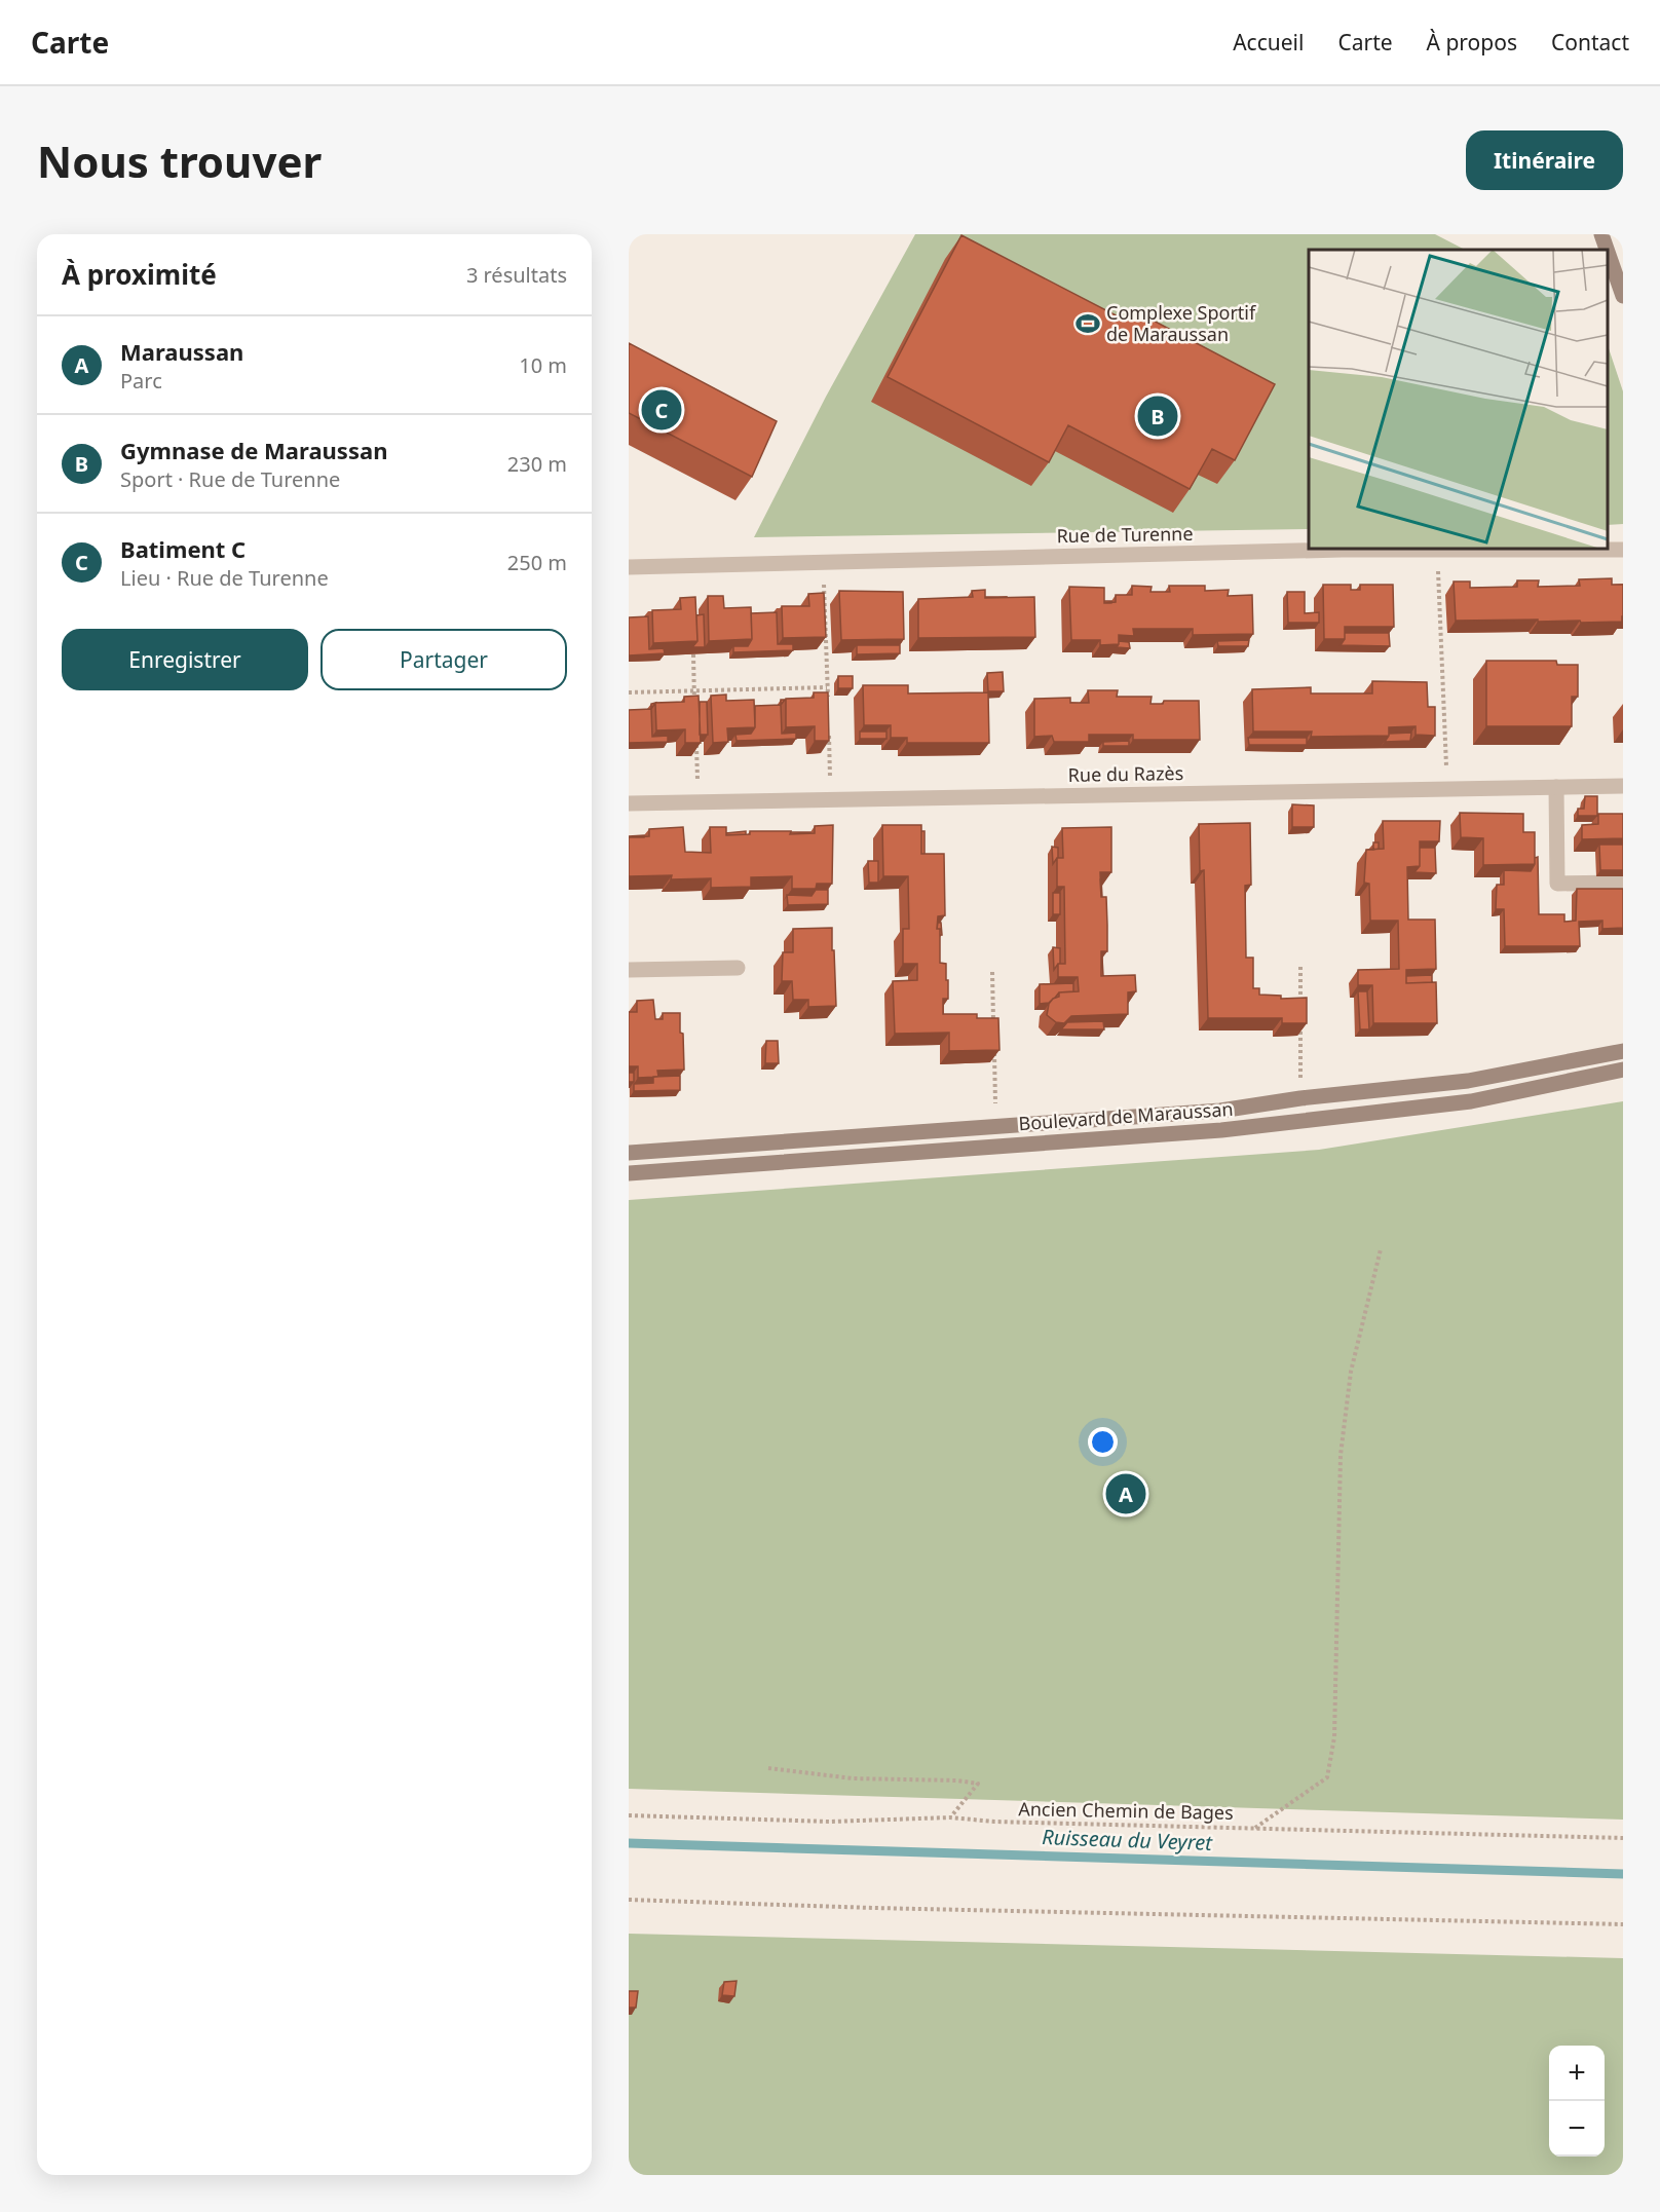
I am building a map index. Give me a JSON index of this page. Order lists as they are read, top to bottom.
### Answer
{
  "streets": {
    "main road": ["Boulevard de Maraussan"],
    "street": ["Rue de Turenne", "Rue du Razès"],
    "path": ["Ancien Chemin de Bages"]
  },
  "water": ["Ruisseau du Veyret"],
  "places": {
    "sports": ["Complexe Sportif de Maraussan"]
  },
  "page": {
    "header": "Carte",
    "nav": [
      "Accueil",
      "Carte",
      "À propos",
      "Contact"
    ],
    "buttons": [
      "Itinéraire",
      ["Enregistrer", "Partager"]
    ],
    "title": "Nous trouver",
    "heading": ["À proximité", "3 résultats"],
    "list": [
      {
        "mark": "A",
        "name": "Maraussan",
        "note": "Parc",
        "value": "10 m"
      },
      {
        "mark": "B",
        "name": "Gymnase de Maraussan",
        "note": "Sport · Rue de Turenne",
        "value": "230 m"
      },
      {
        "mark": "C",
        "name": "Batiment C",
        "note": "Lieu · Rue de Turenne",
        "value": "250 m"
      }
    ],
    "pins": ["C", "B", "A"],
    "map_buttons": ["+", "−"]
  }
}
